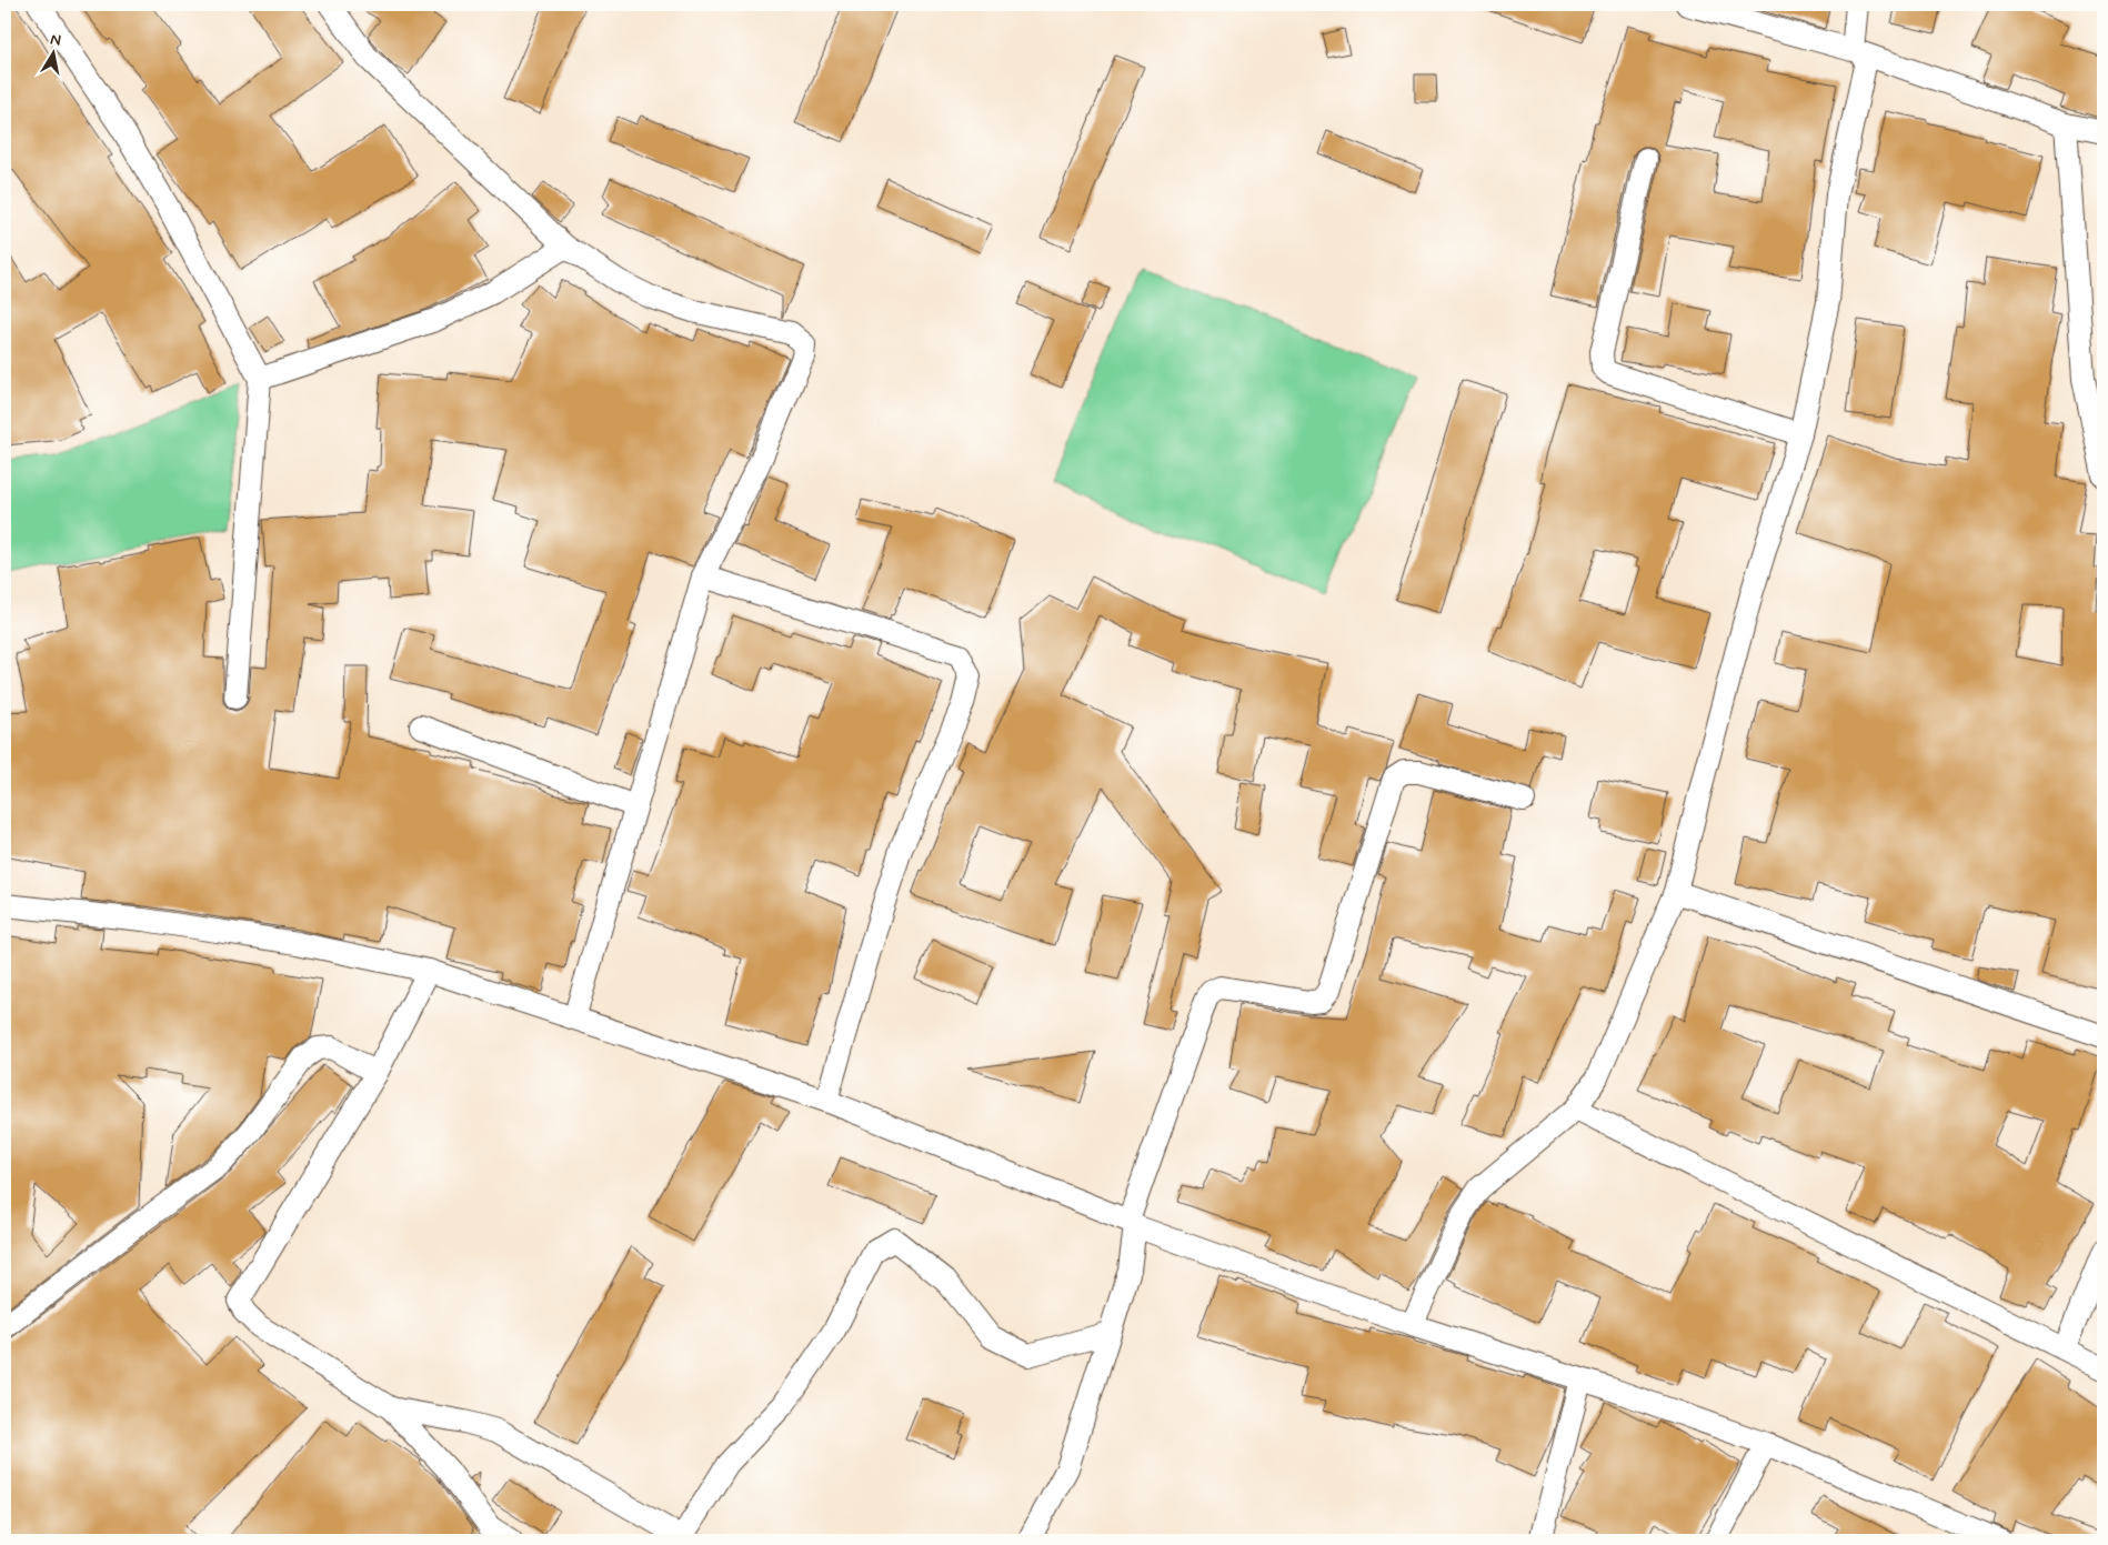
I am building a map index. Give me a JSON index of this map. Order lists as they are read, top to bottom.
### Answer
{
  "north": "top"
}
